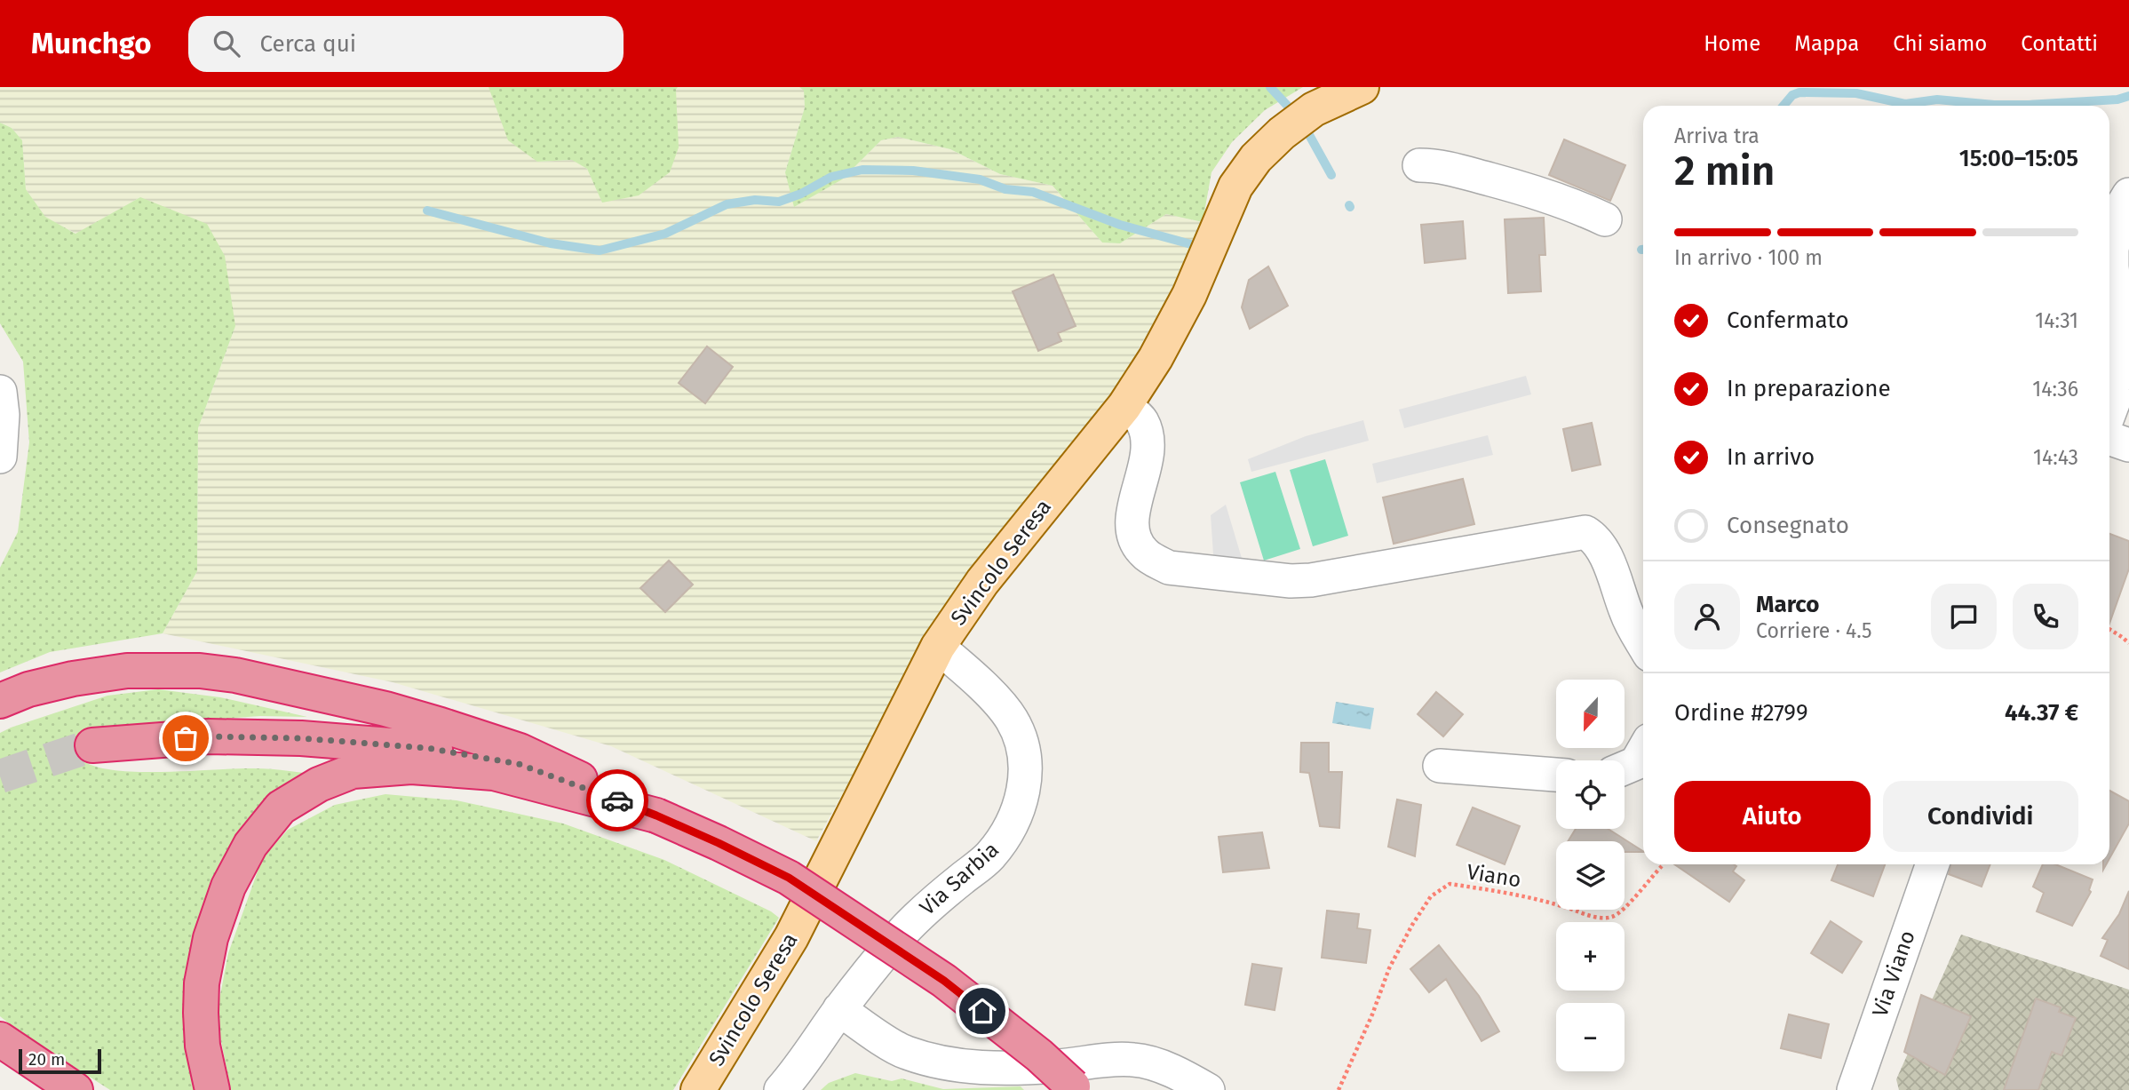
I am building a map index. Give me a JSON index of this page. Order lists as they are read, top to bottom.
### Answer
{
  "streets": {
    "main road": ["Svincolo Seresa"],
    "street": ["Via Sarbia", "Via Viano"],
    "path": ["Viano"]
  },
  "crossings": [
    ["Svincolo Seresa", "Via Sarbia"]
  ],
  "scale_bar": "20 m",
  "north": "bottom",
  "page": {
    "header": "Munchgo",
    "search": "Cerca qui",
    "nav": [
      "Home",
      "Mappa",
      "Chi siamo",
      "Contatti"
    ],
    "heading": ["2 min", "Arriva tra", "15:00–15:05"],
    "panel": [
      "Marco",
      "Corriere · 4.5",
      "Ordine #2799",
      "44.37 €"
    ],
    "bar": "In arrivo · 100 m",
    "list": [
      ["Confermato", "14:31"],
      ["In preparazione", "14:36"],
      ["In arrivo", "14:43"],
      "Consegnato"
    ],
    "map_buttons": ["+", "−"],
    "buttons": ["Aiuto", "Condividi"],
    "scale": "20 m"
  }
}
